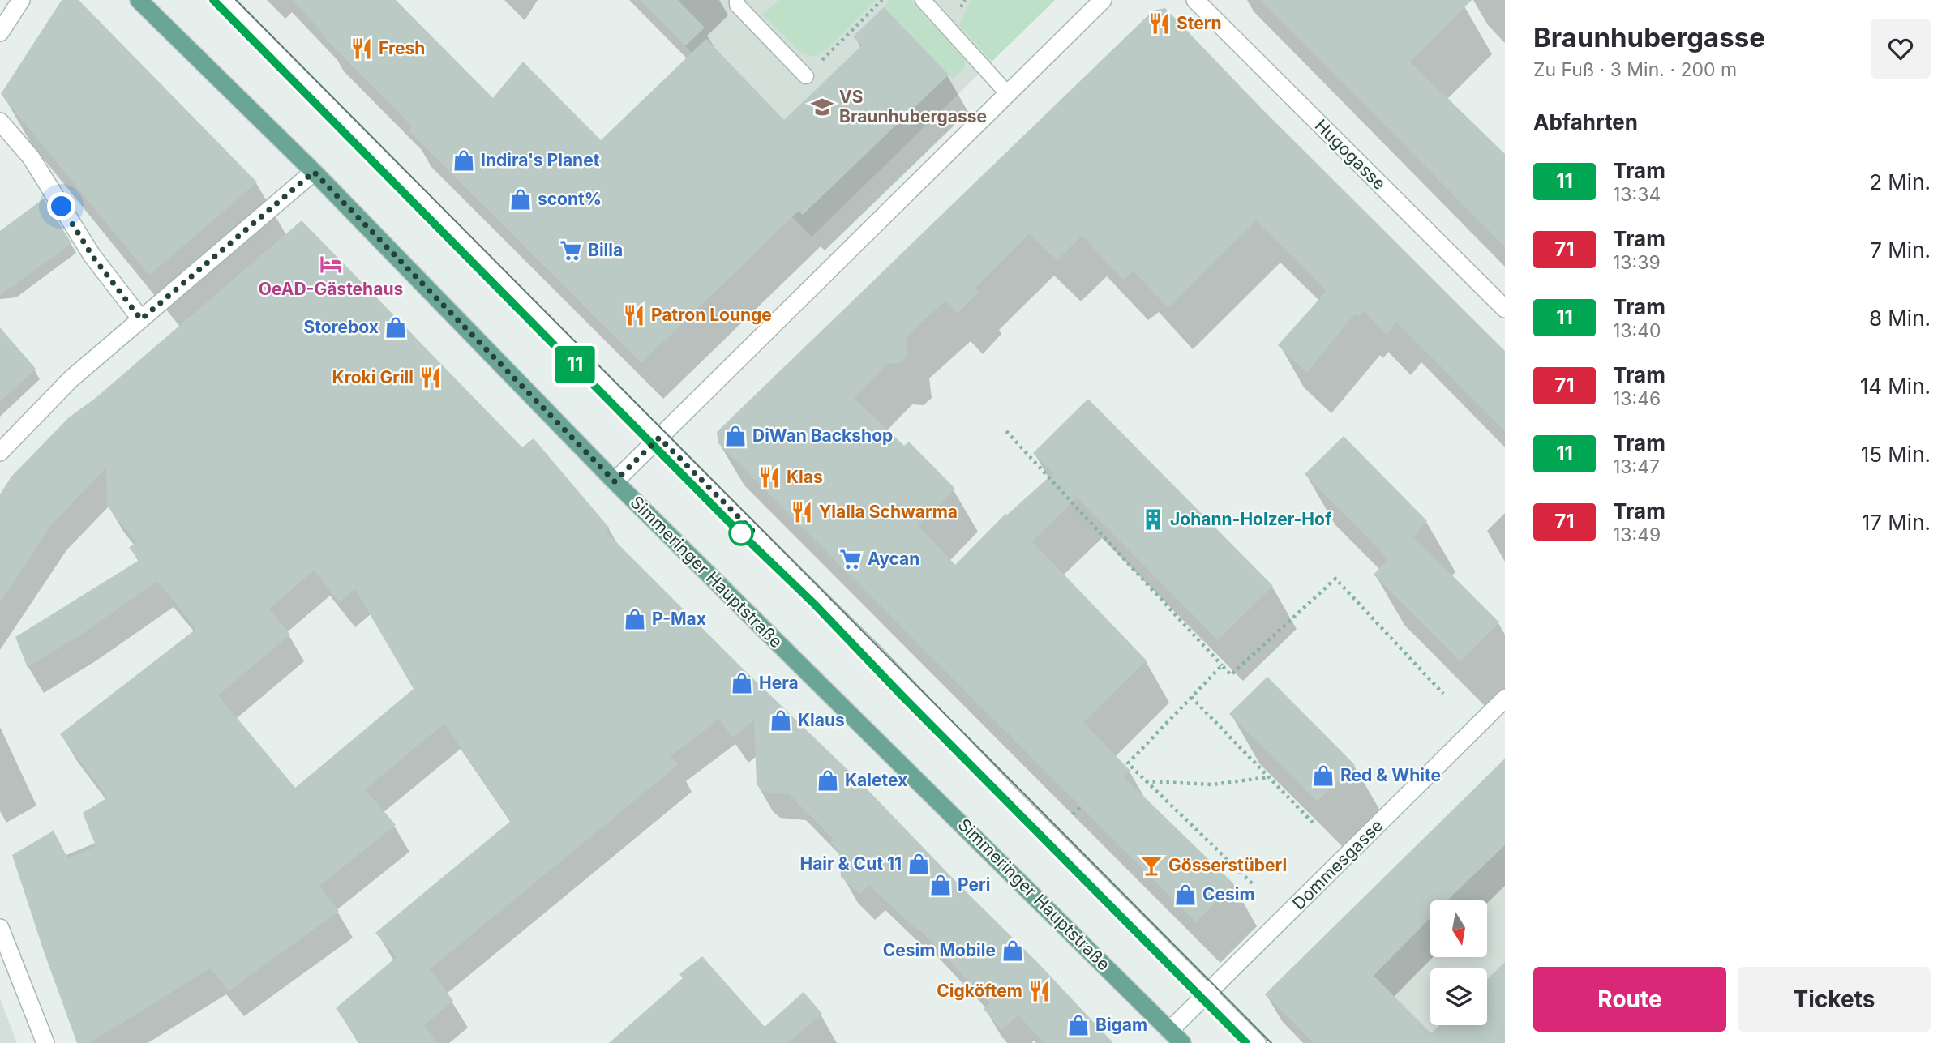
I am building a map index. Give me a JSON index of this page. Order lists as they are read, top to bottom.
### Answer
{
  "streets": {
    "main road": ["Simmeringer Hauptstraße"],
    "street": ["Hugogasse", "Dommesgasse"]
  },
  "crossings": [
    ["Simmeringer Hauptstraße", "Dommesgasse"]
  ],
  "places": {
    "restaurant": [
      "Stern",
      "Fresh",
      "Patron Lounge",
      "Kroki Grill",
      "Klas",
      "Ylalla Schwarma",
      "Cigköftem"
    ],
    "school or university": ["VS Braunhubergasse"],
    "shop": [
      "Indira's Planet",
      "scont%",
      "Storebox",
      "DiWan Backshop",
      "P-Max",
      "Hera",
      "Klaus",
      "Red & White",
      "Kaletex",
      "Hair & Cut 11",
      "Peri",
      "Cesim",
      "Cesim Mobile",
      "Bigam"
    ],
    "supermarket": ["Billa", "Aycan"],
    "hotel": ["OeAD-Gästehaus"],
    "building": ["Johann-Holzer-Hof"],
    "bar": ["Gösserstüberl"]
  },
  "lines": ["tram line 11"],
  "north": "bottom",
  "page": {
    "on_map": "11",
    "heading": [
      ["Braunhubergasse", "Zu Fuß · 3 Min. · 200 m"],
      "Abfahrten"
    ],
    "list": [
      {
        "mark": "11",
        "name": "Tram",
        "note": "13:34",
        "value": "2 Min."
      },
      {
        "mark": "71",
        "name": "Tram",
        "note": "13:39",
        "value": "7 Min."
      },
      {
        "mark": "11",
        "name": "Tram",
        "note": "13:40",
        "value": "8 Min."
      },
      {
        "mark": "71",
        "name": "Tram",
        "note": "13:46",
        "value": "14 Min."
      },
      {
        "mark": "11",
        "name": "Tram",
        "note": "13:47",
        "value": "15 Min."
      },
      {
        "mark": "71",
        "name": "Tram",
        "note": "13:49",
        "value": "17 Min."
      }
    ],
    "buttons": ["Route", "Tickets"]
  }
}
